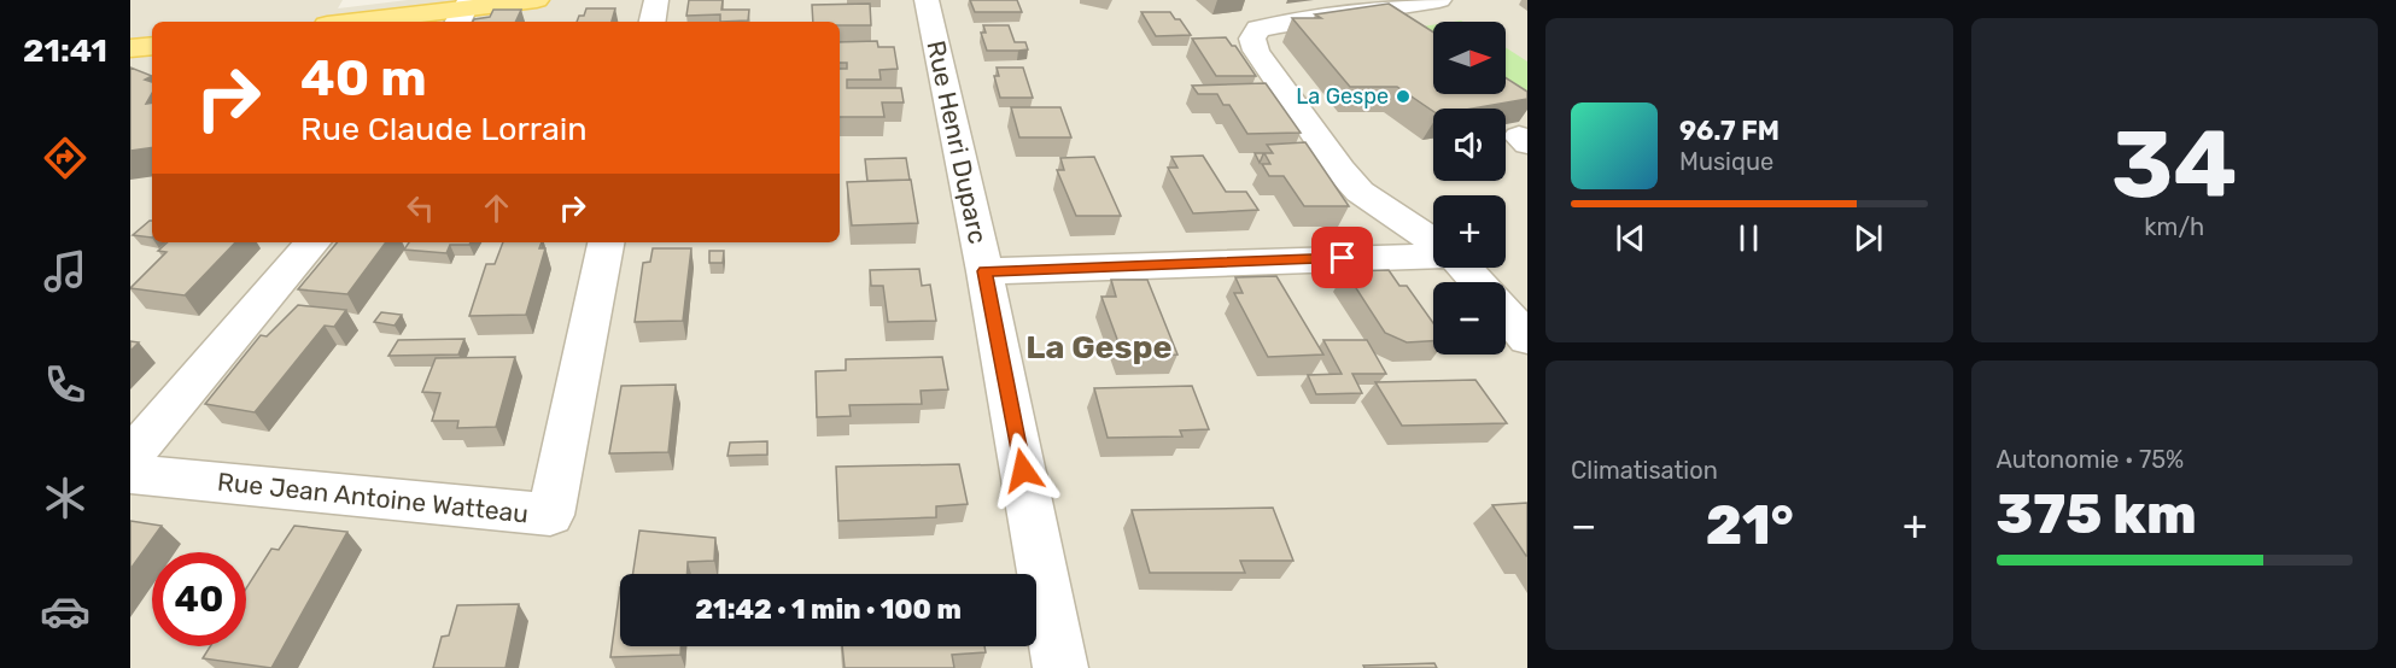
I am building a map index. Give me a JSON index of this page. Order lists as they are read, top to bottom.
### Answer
{
  "streets": {
    "street": ["Rue Henri Duparc", "Rue Jean Antoine Watteau"]
  },
  "districts": ["La Gespe"],
  "places": ["La Gespe"],
  "north": "right",
  "page": {
    "tabs": "21:41",
    "tile": [
      ["34", "km/h"],
      "Climatisation",
      ["Autonomie · 75%", "375 km"]
    ],
    "map_buttons": ["+", "−"],
    "turn": ["40 m", "Rue Claude Lorrain"],
    "song": ["96.7 FM", "Musique"],
    "heat": ["−", "21°", "+"],
    "limit": "40",
    "trip": "21:42 · 1 min · 100 m"
  }
}
